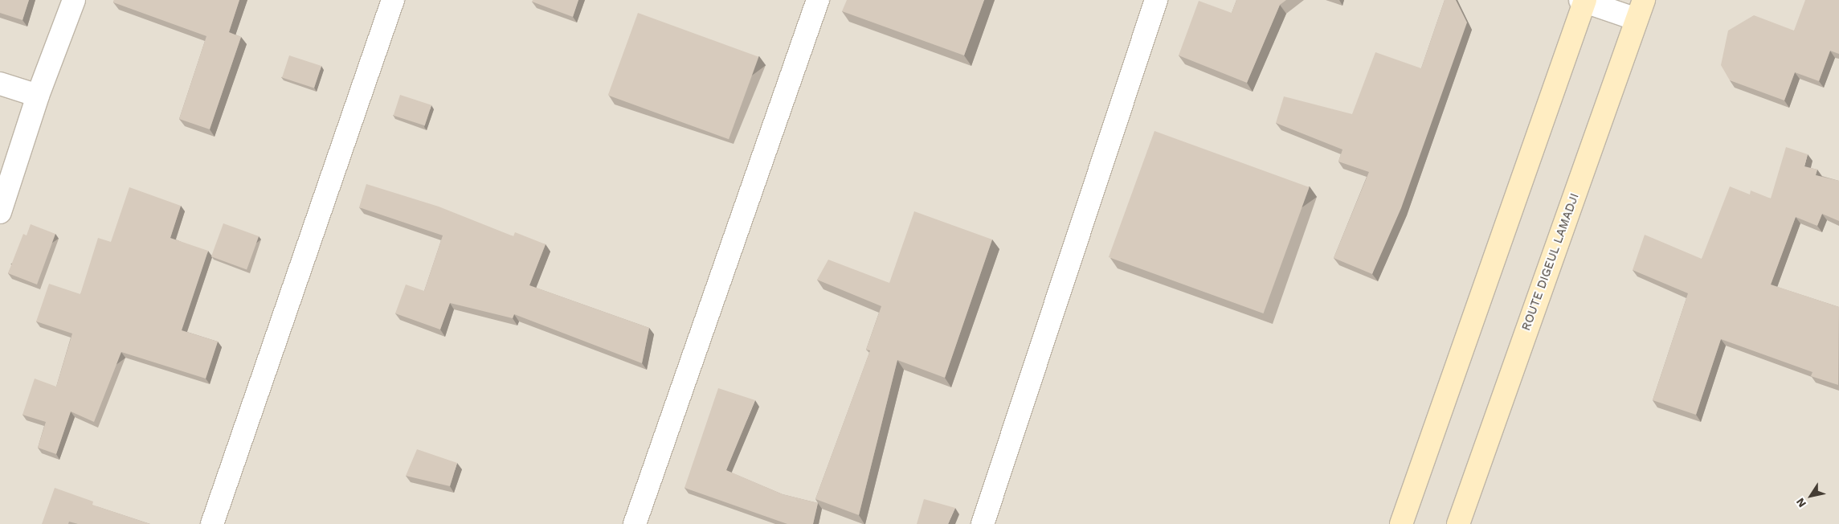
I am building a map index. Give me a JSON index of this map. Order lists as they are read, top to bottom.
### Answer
{
  "streets": {
    "main road": ["ROUTE DIGEUL LAMADJI"]
  },
  "north": "bottom left"
}
